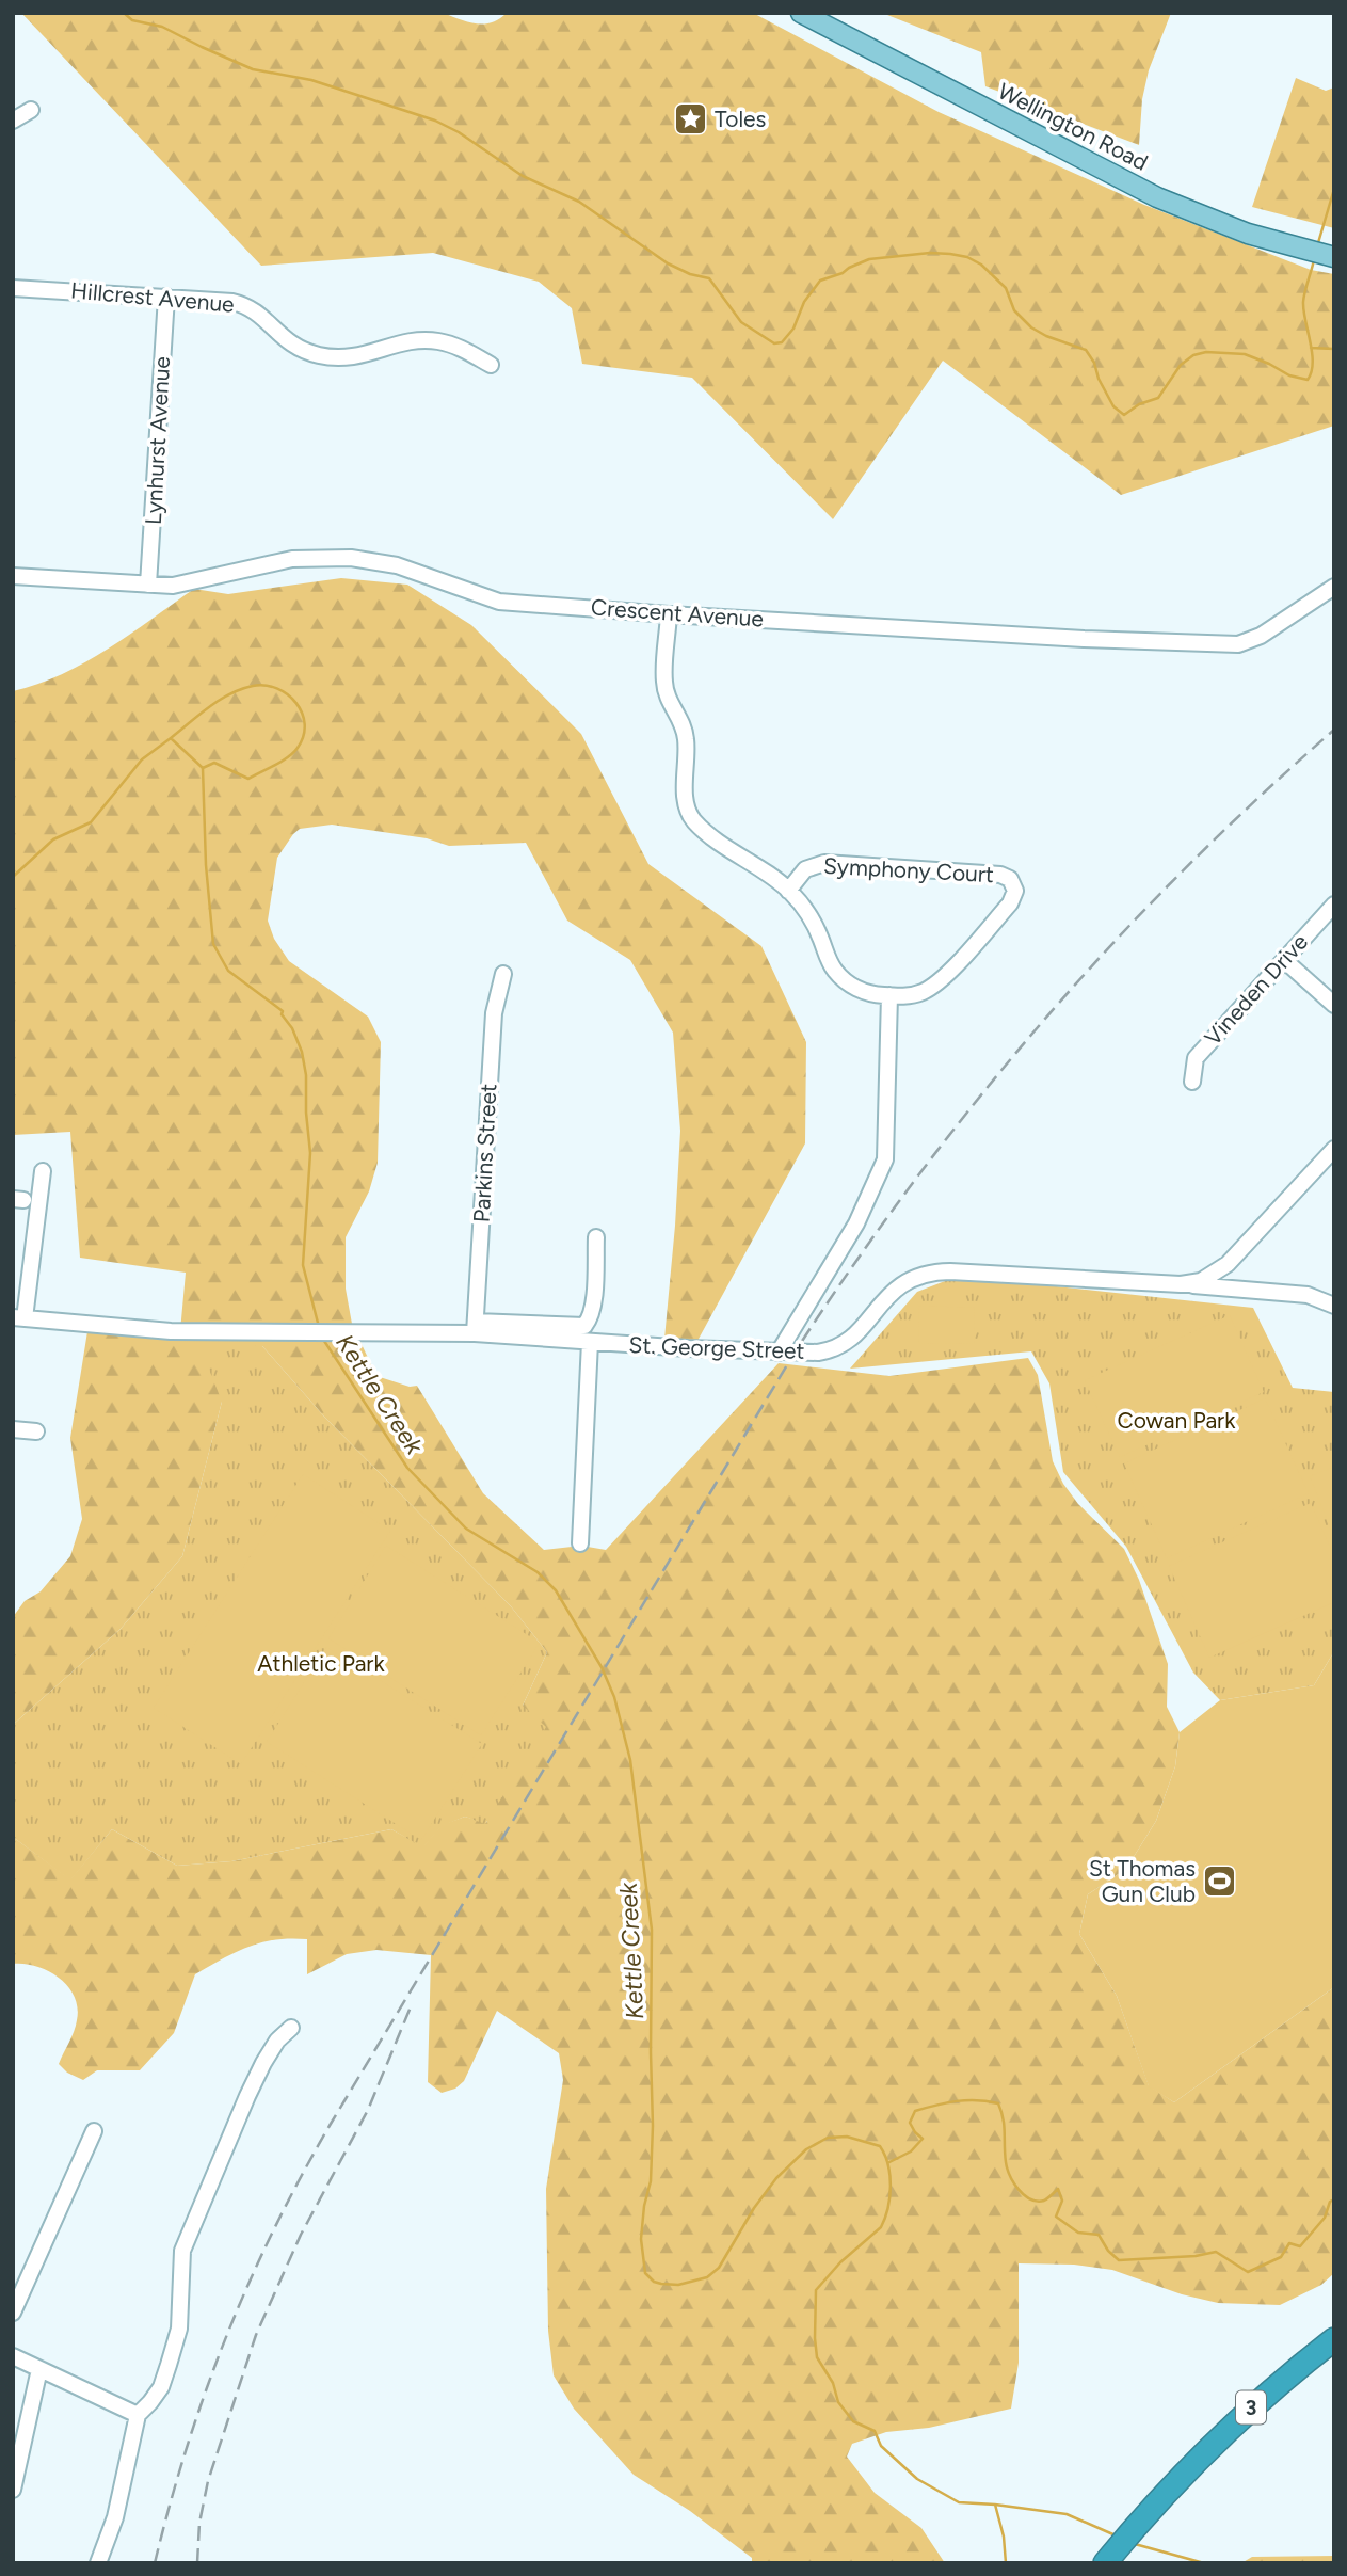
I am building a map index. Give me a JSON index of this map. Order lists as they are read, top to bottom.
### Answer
{
  "streets": {
    "highway": ["3"],
    "main road": ["Wellington Road"],
    "street": [
      "Hillcrest Avenue",
      "Lynhurst Avenue",
      "Crescent Avenue",
      "Symphony Court",
      "Vineden Drive",
      "Parkins Street",
      "St. George Street"
    ]
  },
  "crossings": [
    ["Hillcrest Avenue", "Lynhurst Avenue"],
    ["Lynhurst Avenue", "Crescent Avenue"],
    ["Crescent Avenue", "Symphony Court"],
    ["Parkins Street", "St. George Street"]
  ],
  "water": ["Kettle Creek"],
  "parks": ["Cowan Park", "Athletic Park"],
  "places": {
    "place": ["Toles"],
    "sports": ["St Thomas Gun Club"]
  }
}
